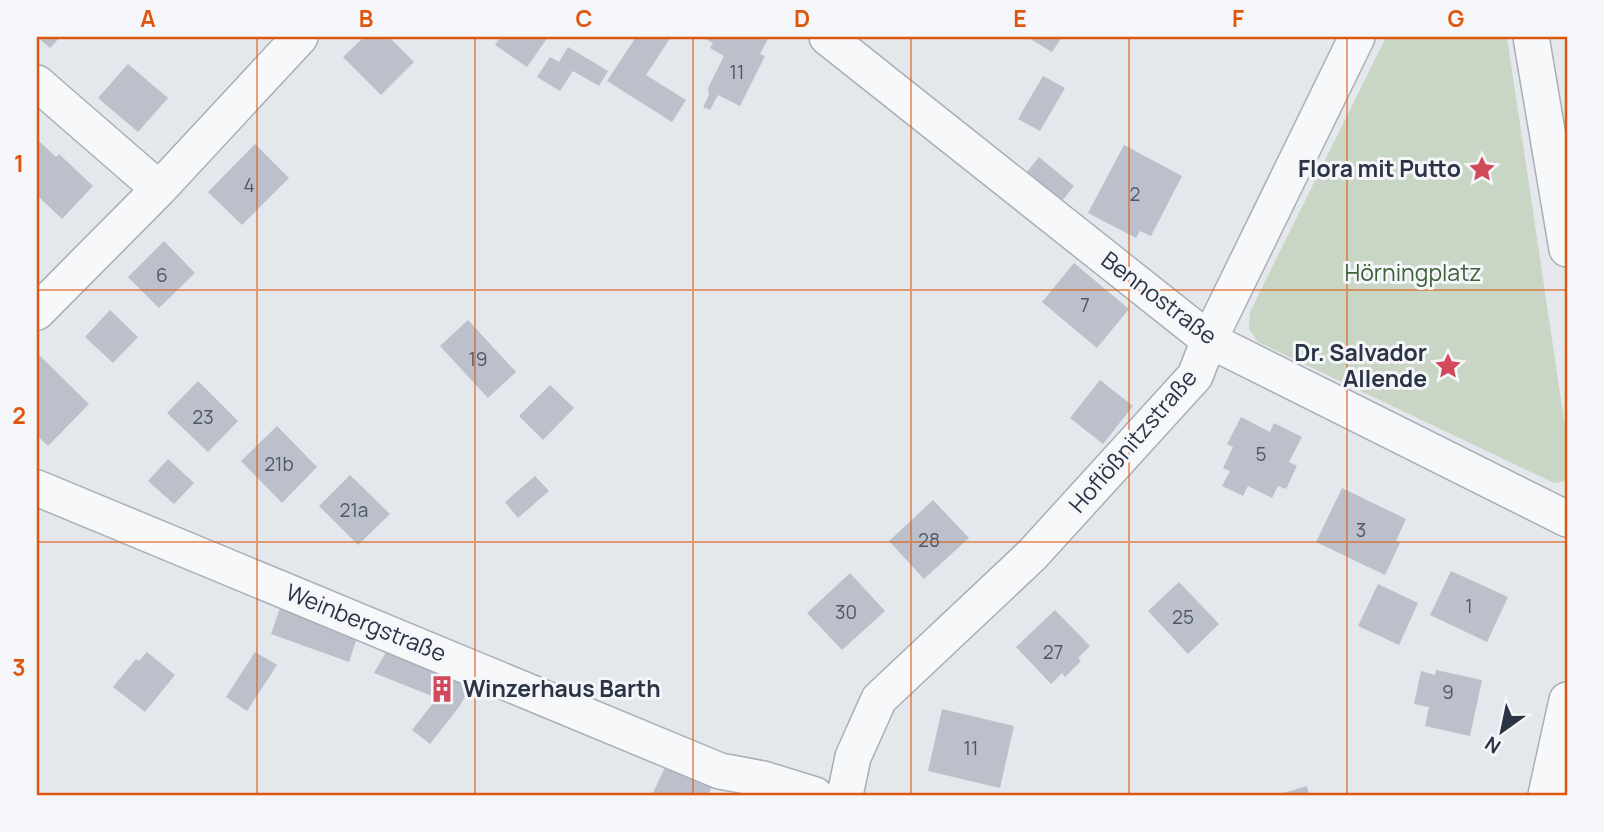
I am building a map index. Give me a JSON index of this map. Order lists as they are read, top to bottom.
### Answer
{
  "streets": {
    "street": ["Bennostraße", "Hoflößnitzstraße", "Weinbergstraße"]
  },
  "crossings": [
    ["Bennostraße", "Hoflößnitzstraße"]
  ],
  "parks": ["Hörningplatz"],
  "places": {
    "place": ["Flora mit Putto", "Dr. Salvador Allende"],
    "building": ["Winzerhaus Barth"]
  },
  "house_numbers": [
    "11",
    "4",
    "2",
    "6",
    "7",
    "19",
    "23",
    "5",
    "21b",
    "21a",
    "3",
    "28",
    "1",
    "30",
    "25",
    "27",
    "9",
    "11"
  ],
  "north": "bottom left",
  "grid": {
    "columns": [
      "A",
      "B",
      "C",
      "D",
      "E",
      "F",
      "G"
    ],
    "rows": ["1", "2", "3"]
  }
}
